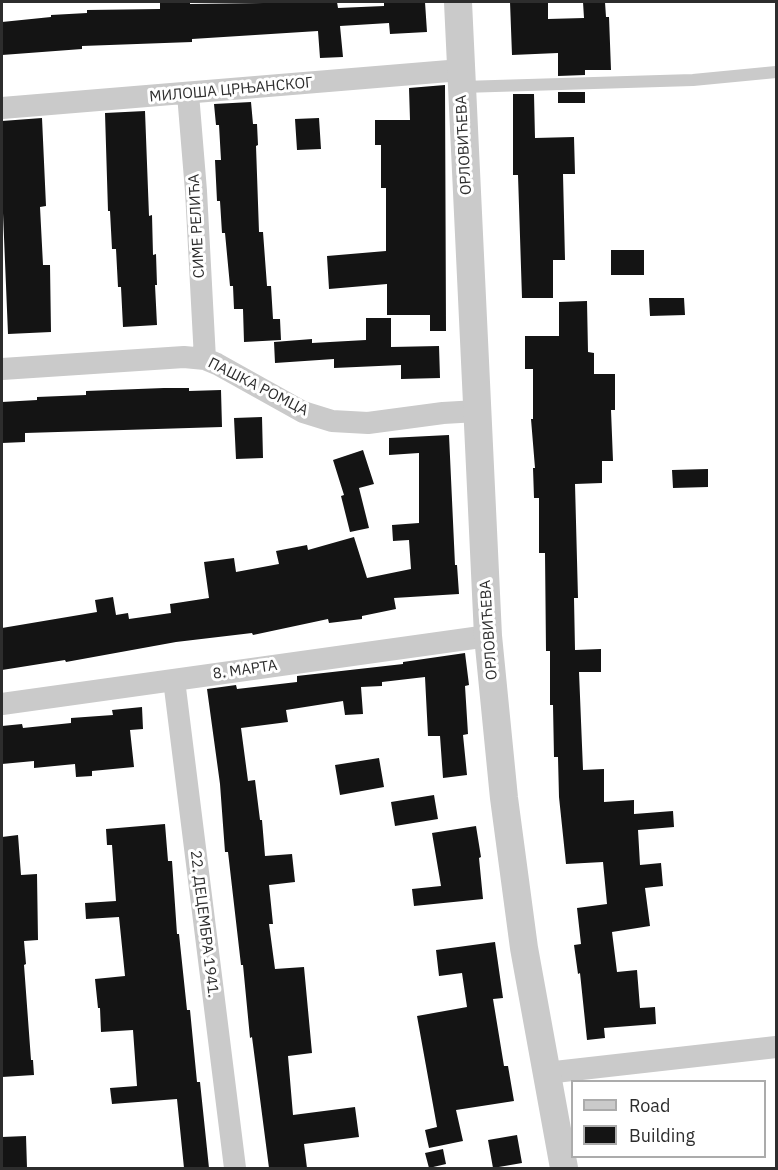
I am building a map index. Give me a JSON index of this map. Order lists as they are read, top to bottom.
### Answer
{
  "streets": {
    "street": [
      "МИЛОША ЦРЊАНСКОГ",
      "ОРЛОВИЋЕВА",
      "СИМЕ РЕЛИЋА",
      "ПАШКА РОМЦА",
      "8. МАРТА",
      "22. ДЕЦЕМБРА 1941."
    ]
  },
  "crossings": [
    ["МИЛОША ЦРЊАНСКОГ", "ОРЛОВИЋЕВА"],
    ["МИЛОША ЦРЊАНСКОГ", "СИМЕ РЕЛИЋА"],
    ["ОРЛОВИЋЕВА", "ПАШКА РОМЦА"],
    ["ОРЛОВИЋЕВА", "8. МАРТА"],
    ["СИМЕ РЕЛИЋА", "ПАШКА РОМЦА"],
    ["8. МАРТА", "22. ДЕЦЕМБРА 1941."]
  ],
  "legend": ["Road", "Building"]
}
